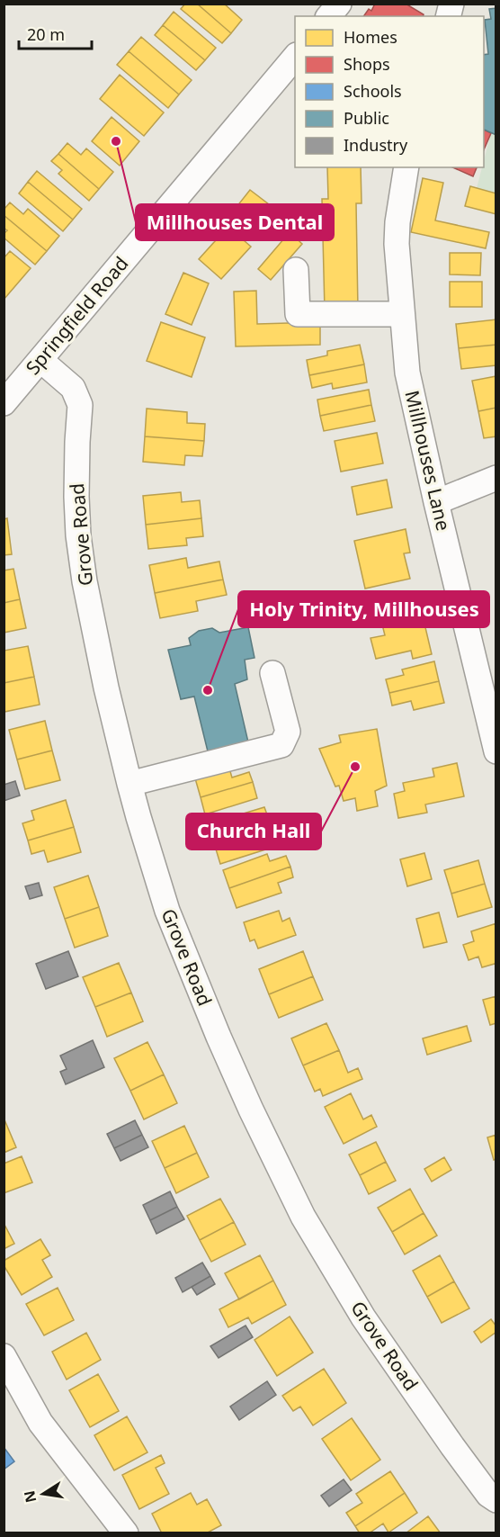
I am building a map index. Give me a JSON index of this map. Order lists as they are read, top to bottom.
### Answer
{
  "streets": {
    "street": ["Springfield Road", "Millhouses Lane", "Grove Road"]
  },
  "crossings": [
    ["Springfield Road", "Grove Road"]
  ],
  "places": ["Millhouses Dental", "Holy Trinity, Millhouses", "Church Hall"],
  "legend": [
    "Homes",
    "Shops",
    "Schools",
    "Public",
    "Industry"
  ],
  "scale_bar": "20 m",
  "north": "left"
}
